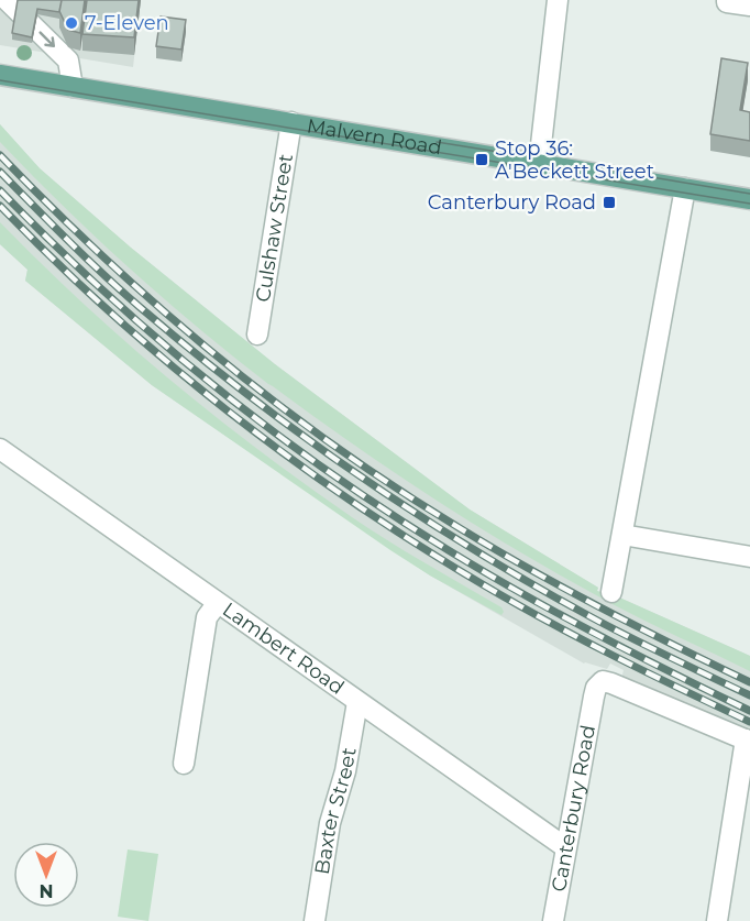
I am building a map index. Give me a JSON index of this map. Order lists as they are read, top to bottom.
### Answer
{
  "streets": {
    "main road": ["Malvern Road"],
    "street": [
      "Culshaw Street",
      "Lambert Road",
      "Canterbury Road",
      "Baxter Street"
    ]
  },
  "crossings": [
    ["Malvern Road", "Culshaw Street"],
    ["Lambert Road", "Canterbury Road"],
    ["Lambert Road", "Baxter Street"]
  ],
  "places": {
    "other": ["7-Eleven"],
    "transit": ["Stop 36: A'Beckett Street", "Canterbury Road"]
  },
  "north": "bottom"
}
